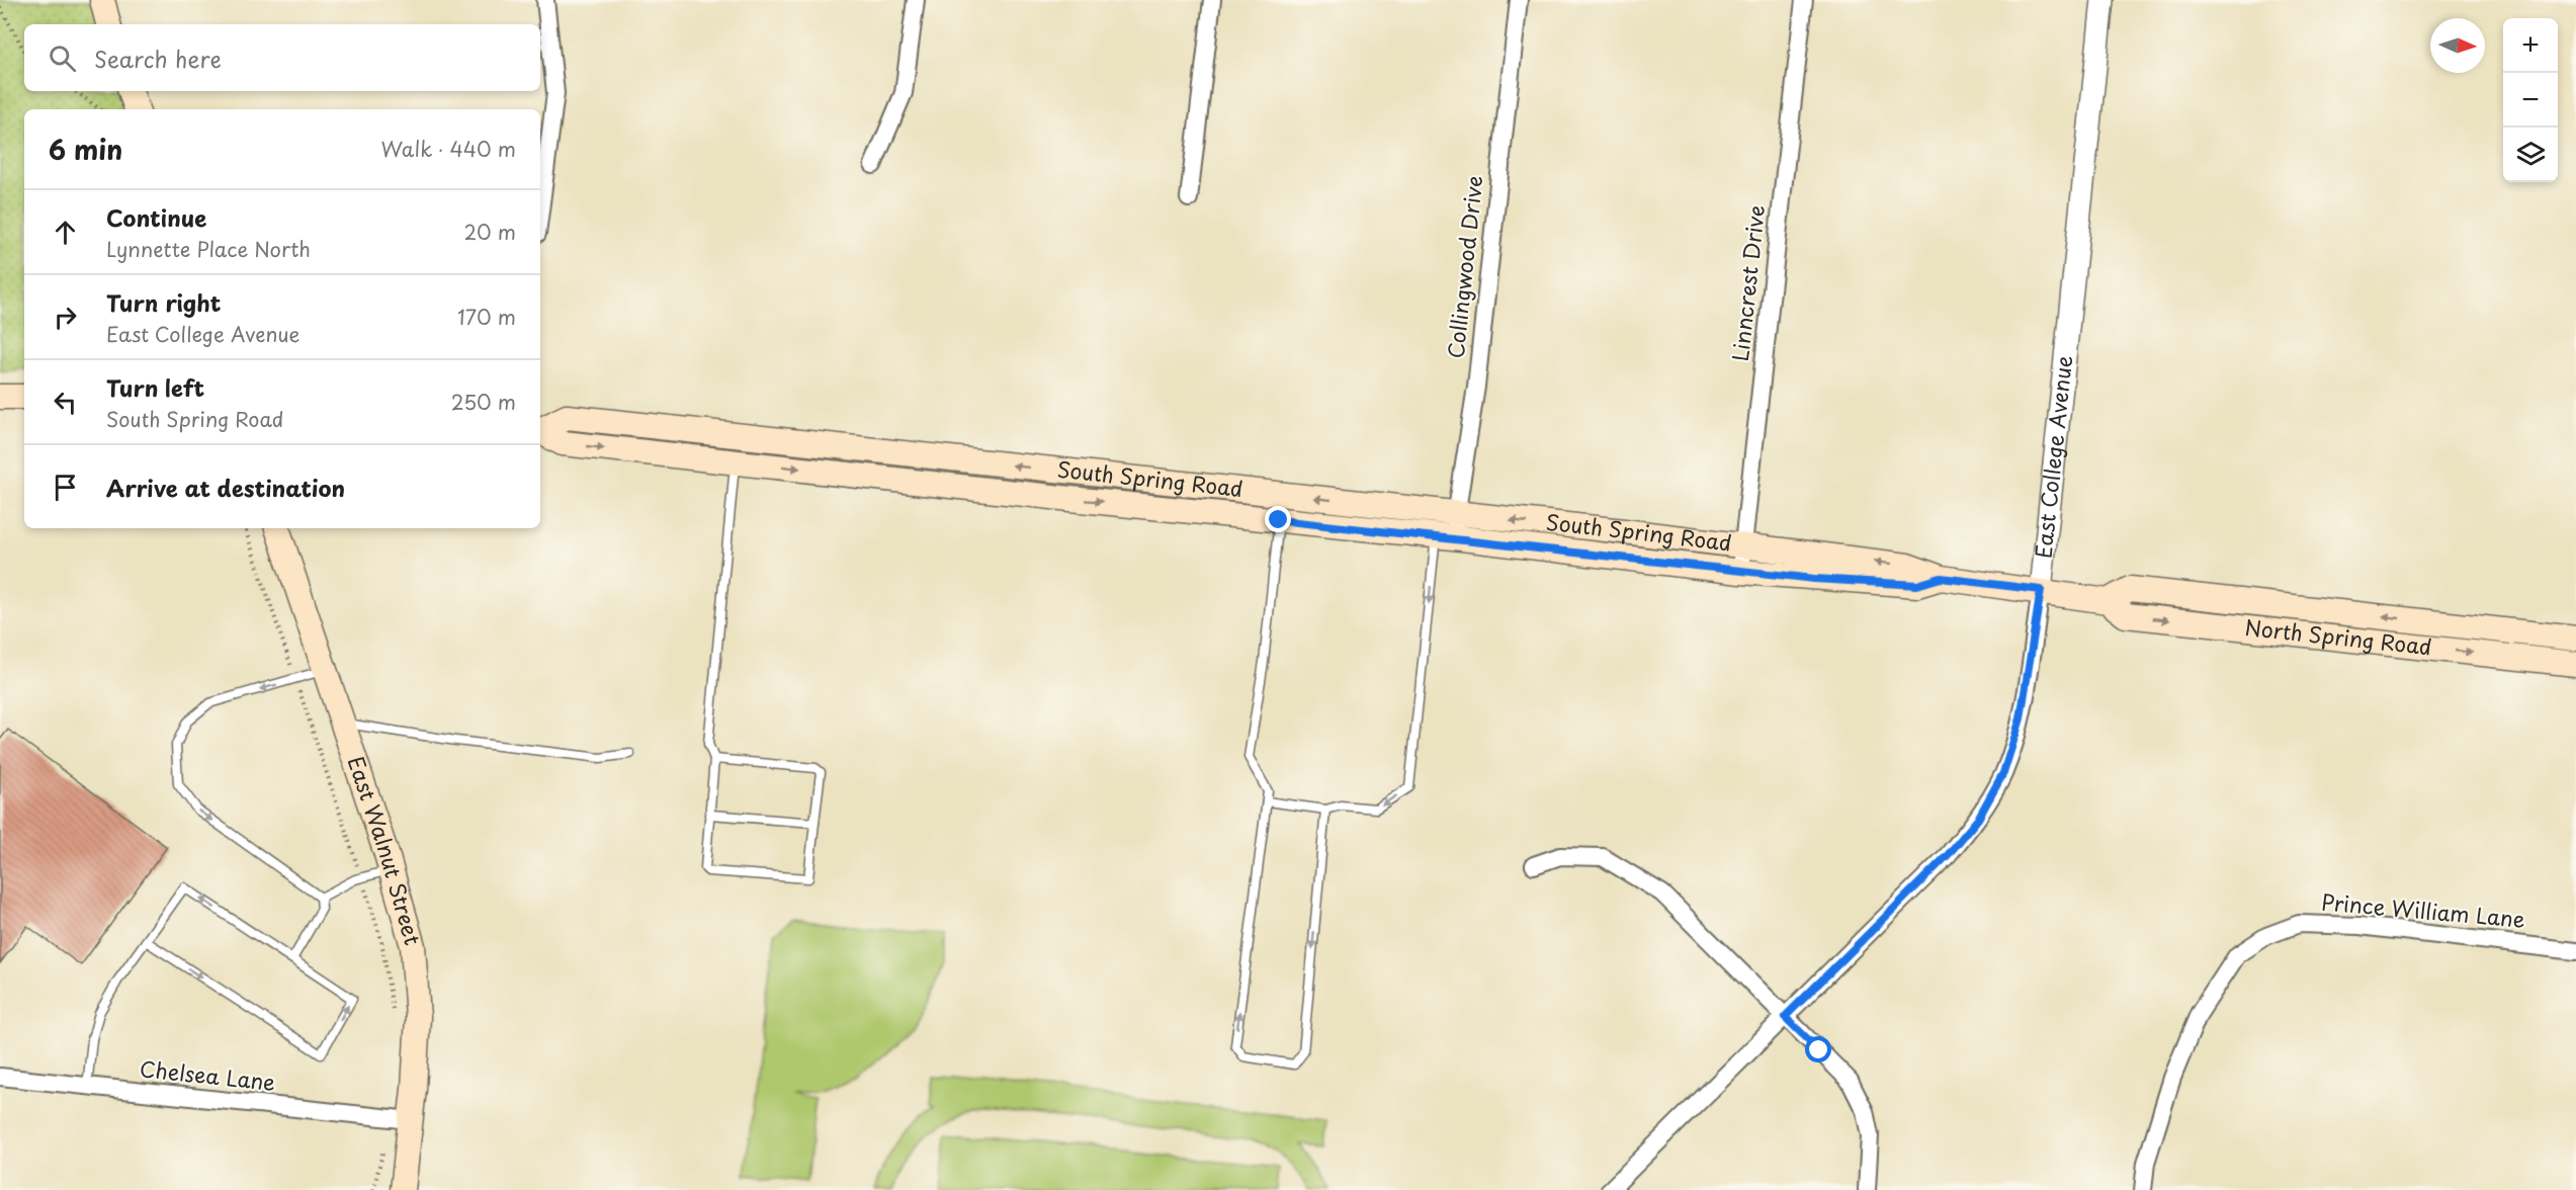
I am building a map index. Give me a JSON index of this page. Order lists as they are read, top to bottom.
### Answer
{
  "streets": {
    "main road": ["South Spring Road", "North Spring Road", "East Walnut Street"],
    "street": [
      "Collingwood Drive",
      "Linncrest Drive",
      "East College Avenue",
      "Prince William Lane",
      "Chelsea Lane"
    ]
  },
  "crossings": [
    ["Collingwood Drive", "South Spring Road"],
    ["Linncrest Drive", "South Spring Road"],
    ["East College Avenue", "South Spring Road"],
    ["East College Avenue", "North Spring Road"],
    ["South Spring Road", "North Spring Road"],
    ["East Walnut Street", "Chelsea Lane"]
  ],
  "north": "right",
  "page": {
    "map_buttons": ["+", "−"],
    "search": "Search here",
    "heading": ["6 min", "Walk · 440 m"],
    "list": [
      ["Continue", "Lynnette Place North", "20 m"],
      ["Turn right", "East College Avenue", "170 m"],
      ["Turn left", "South Spring Road", "250 m"],
      "Arrive at destination"
    ]
  }
}
